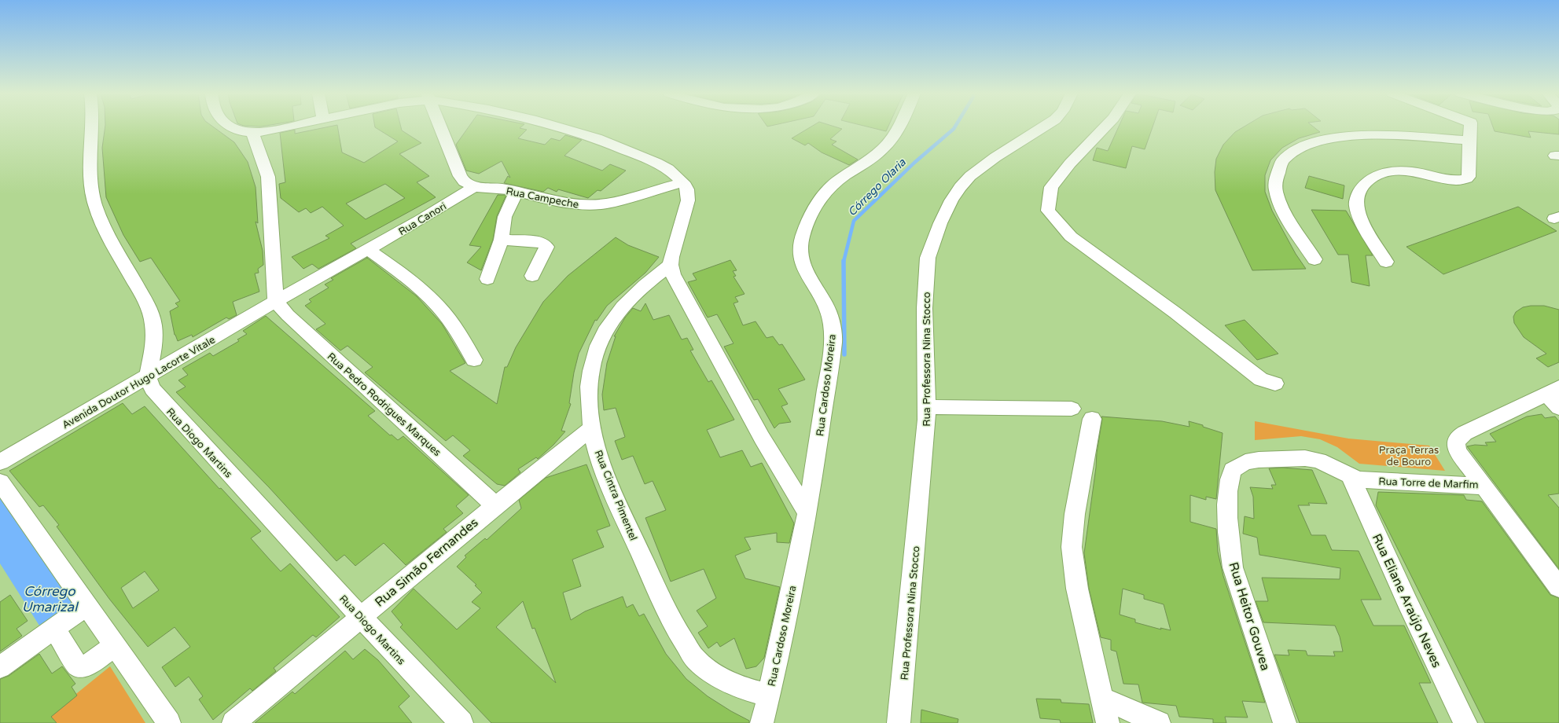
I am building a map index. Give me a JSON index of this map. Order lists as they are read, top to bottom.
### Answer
{
  "streets": {
    "street": [
      "Rua Campeche",
      "Rua Canori",
      "Rua Professora Nina Stocco",
      "Avenida Doutor Hugo Lacorte Vitale",
      "Rua Cardoso Moreira",
      "Rua Pedro Rodrigues Marques",
      "Rua Diogo Martins",
      "Rua Torre de Marfim",
      "Rua Cintra Pimentel",
      "Rua Simão Fernandes",
      "Rua Eliane Araújo Neves",
      "Rua Heitor Gouvea"
    ]
  },
  "crossings": [
    ["Rua Campeche", "Rua Canori"],
    ["Rua Canori", "Avenida Doutor Hugo Lacorte Vitale"],
    ["Rua Canori", "Rua Pedro Rodrigues Marques"],
    ["Avenida Doutor Hugo Lacorte Vitale", "Rua Pedro Rodrigues Marques"],
    ["Avenida Doutor Hugo Lacorte Vitale", "Rua Diogo Martins"],
    ["Rua Cardoso Moreira", "Rua Cintra Pimentel"],
    ["Rua Pedro Rodrigues Marques", "Rua Simão Fernandes"],
    ["Rua Diogo Martins", "Rua Simão Fernandes"],
    ["Rua Torre de Marfim", "Rua Eliane Araújo Neves"],
    ["Rua Torre de Marfim", "Rua Heitor Gouvea"],
    ["Rua Cintra Pimentel", "Rua Simão Fernandes"]
  ],
  "water": ["Córrego Olaria", "Córrego Umarizal"],
  "parks": ["Praça Terras de Bouro"]
}
